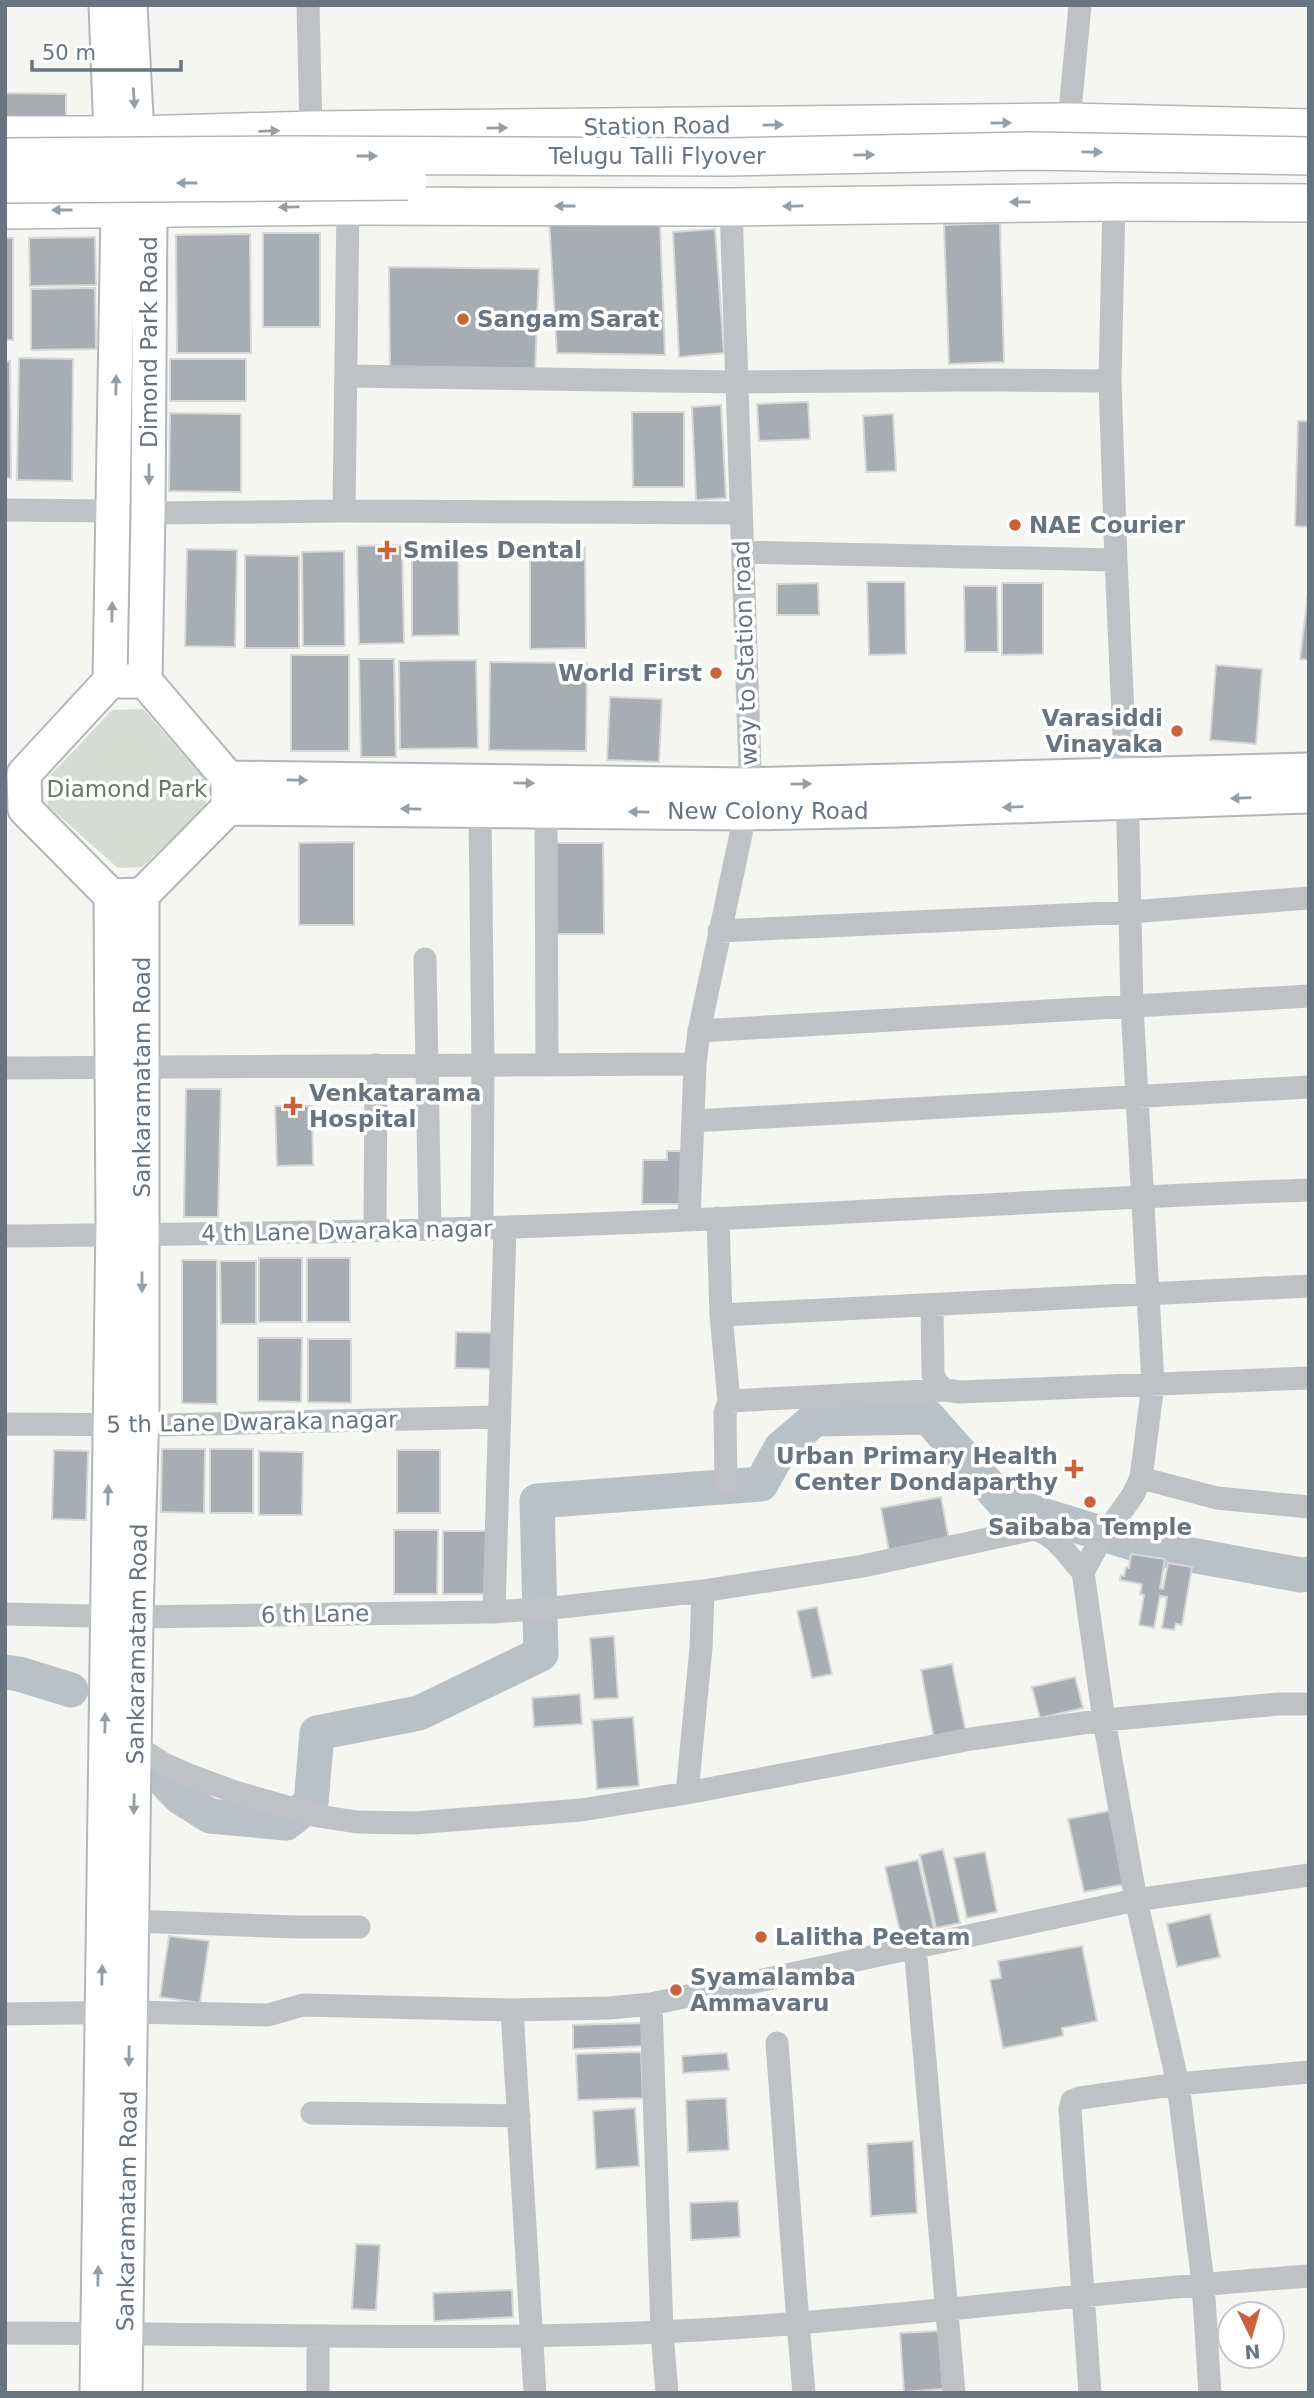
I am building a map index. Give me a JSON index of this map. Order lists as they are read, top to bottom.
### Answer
{
  "streets": {
    "main road": [
      "Station Road",
      "Telugu Talli Flyover",
      "Dimond Park Road",
      "New Colony Road",
      "Sankaramatam Road"
    ],
    "street": [
      "way to Station road",
      "4 th Lane Dwaraka nagar",
      "5 th Lane Dwaraka nagar",
      "6 th Lane"
    ]
  },
  "crossings": [
    ["Station Road", "Dimond Park Road"],
    ["way to Station road", "New Colony Road"],
    ["way to Station road", "4 th Lane Dwaraka nagar"],
    ["Sankaramatam Road", "4 th Lane Dwaraka nagar"],
    ["Sankaramatam Road", "5 th Lane Dwaraka nagar"],
    ["Sankaramatam Road", "6 th Lane"]
  ],
  "parks": ["Diamond Park"],
  "places": {
    "other": [
      "Sangam Sarat",
      "NAE Courier",
      "World First",
      "Varasiddi Vinayaka",
      "Saibaba Temple",
      "Lalitha Peetam",
      "Syamalamba Ammavaru"
    ],
    "health": ["Smiles Dental", "Venkatarama Hospital", "Urban Primary Health Center Dondaparthy"]
  },
  "scale_bar": "50 m",
  "north": "bottom"
}
